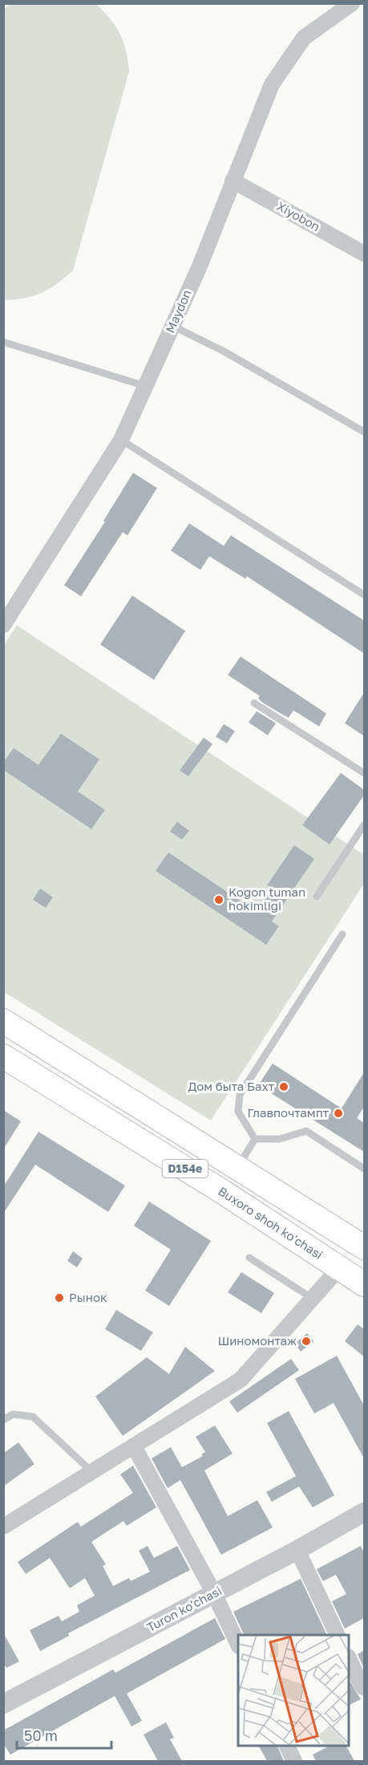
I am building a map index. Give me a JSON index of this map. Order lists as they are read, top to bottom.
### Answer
{
  "streets": {
    "main road": ["D154e", "Buxoro shoh ko'chasi"],
    "street": ["Xiyobon", "Maydon", "Turon ko'chasi"]
  },
  "crossings": [
    ["Xiyobon", "Maydon"]
  ],
  "places": [
    "Kogon tuman hokimligi",
    "Дом быта Бахт",
    "Главпочтампт",
    "Рынок",
    "Шиномонтаж"
  ],
  "scale_bar": "50 m"
}
